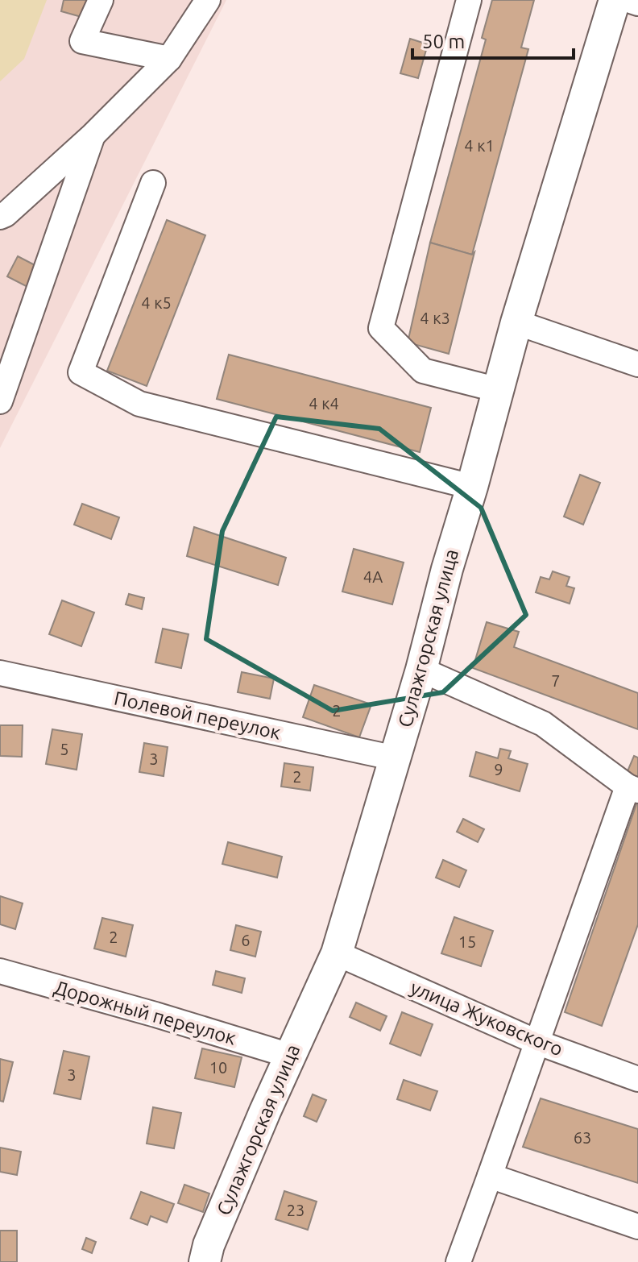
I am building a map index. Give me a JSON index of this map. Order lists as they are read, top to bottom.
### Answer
{
  "streets": {
    "main road": ["Сулажгорская улица"],
    "street": ["Полевой переулок", "Дорожный переулок", "улица Жуковского"]
  },
  "crossings": [
    ["Сулажгорская улица", "Полевой переулок"],
    ["Сулажгорская улица", "Дорожный переулок"],
    ["Сулажгорская улица", "улица Жуковского"]
  ],
  "house_numbers": [
    "4 к1",
    "4 к5",
    "4 к3",
    "4 к4",
    "4А",
    "7",
    "2",
    "5",
    "3",
    "9",
    "2",
    "2",
    "6",
    "15",
    "10",
    "3",
    "63",
    "23"
  ],
  "scale_bar": "50 m"
}
